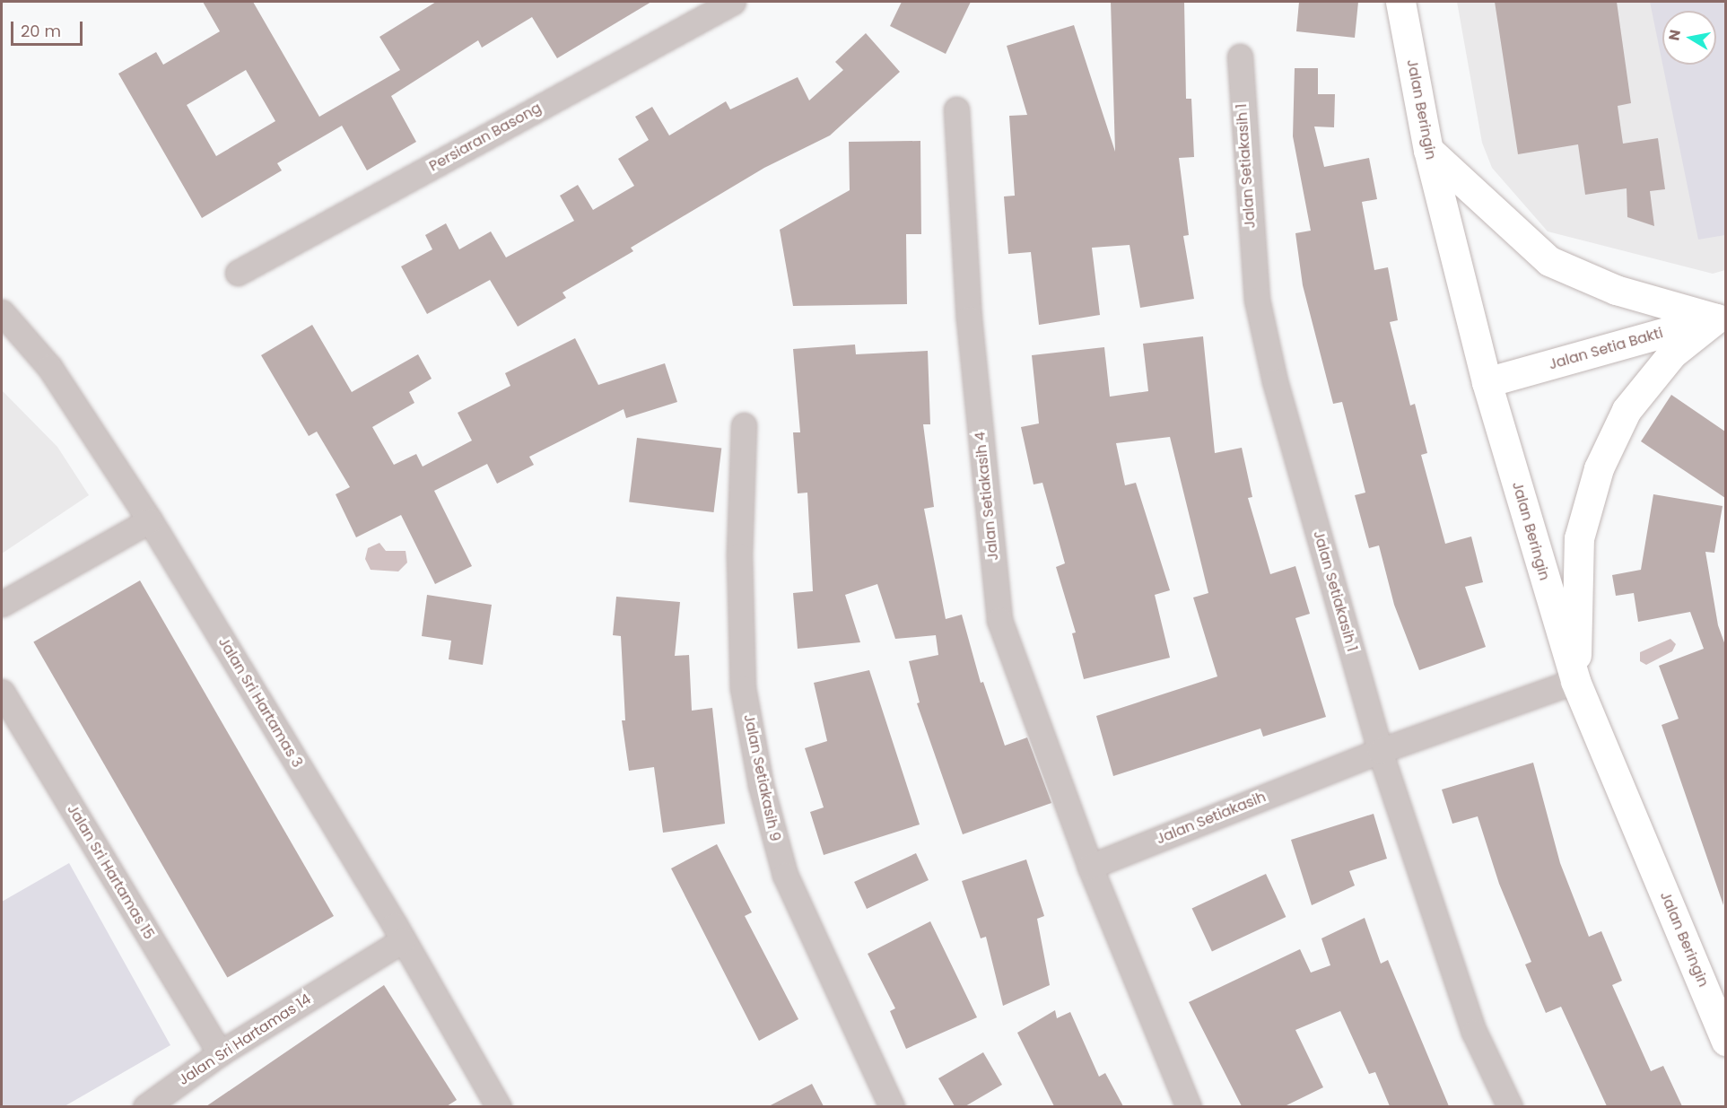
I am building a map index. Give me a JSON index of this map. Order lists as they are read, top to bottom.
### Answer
{
  "streets": {
    "street": [
      "Jalan Beringin",
      "Persiaran Basong",
      "Jalan Setiakasih 1",
      "Jalan Setia Bakti",
      "Jalan Setiakasih 4",
      "Jalan Sri Hartamas 3",
      "Jalan Setiakasih 9",
      "Jalan Setiakasih",
      "Jalan Sri Hartamas 15",
      "Jalan Sri Hartamas 14"
    ]
  },
  "crossings": [
    ["Jalan Beringin", "Jalan Setia Bakti"],
    ["Jalan Beringin", "Jalan Setiakasih"],
    ["Jalan Setiakasih 1", "Jalan Setiakasih"],
    ["Jalan Setiakasih 4", "Jalan Setiakasih"],
    ["Jalan Sri Hartamas 3", "Jalan Sri Hartamas 14"],
    ["Jalan Sri Hartamas 15", "Jalan Sri Hartamas 14"]
  ],
  "scale_bar": "20 m",
  "north": "left"
}
